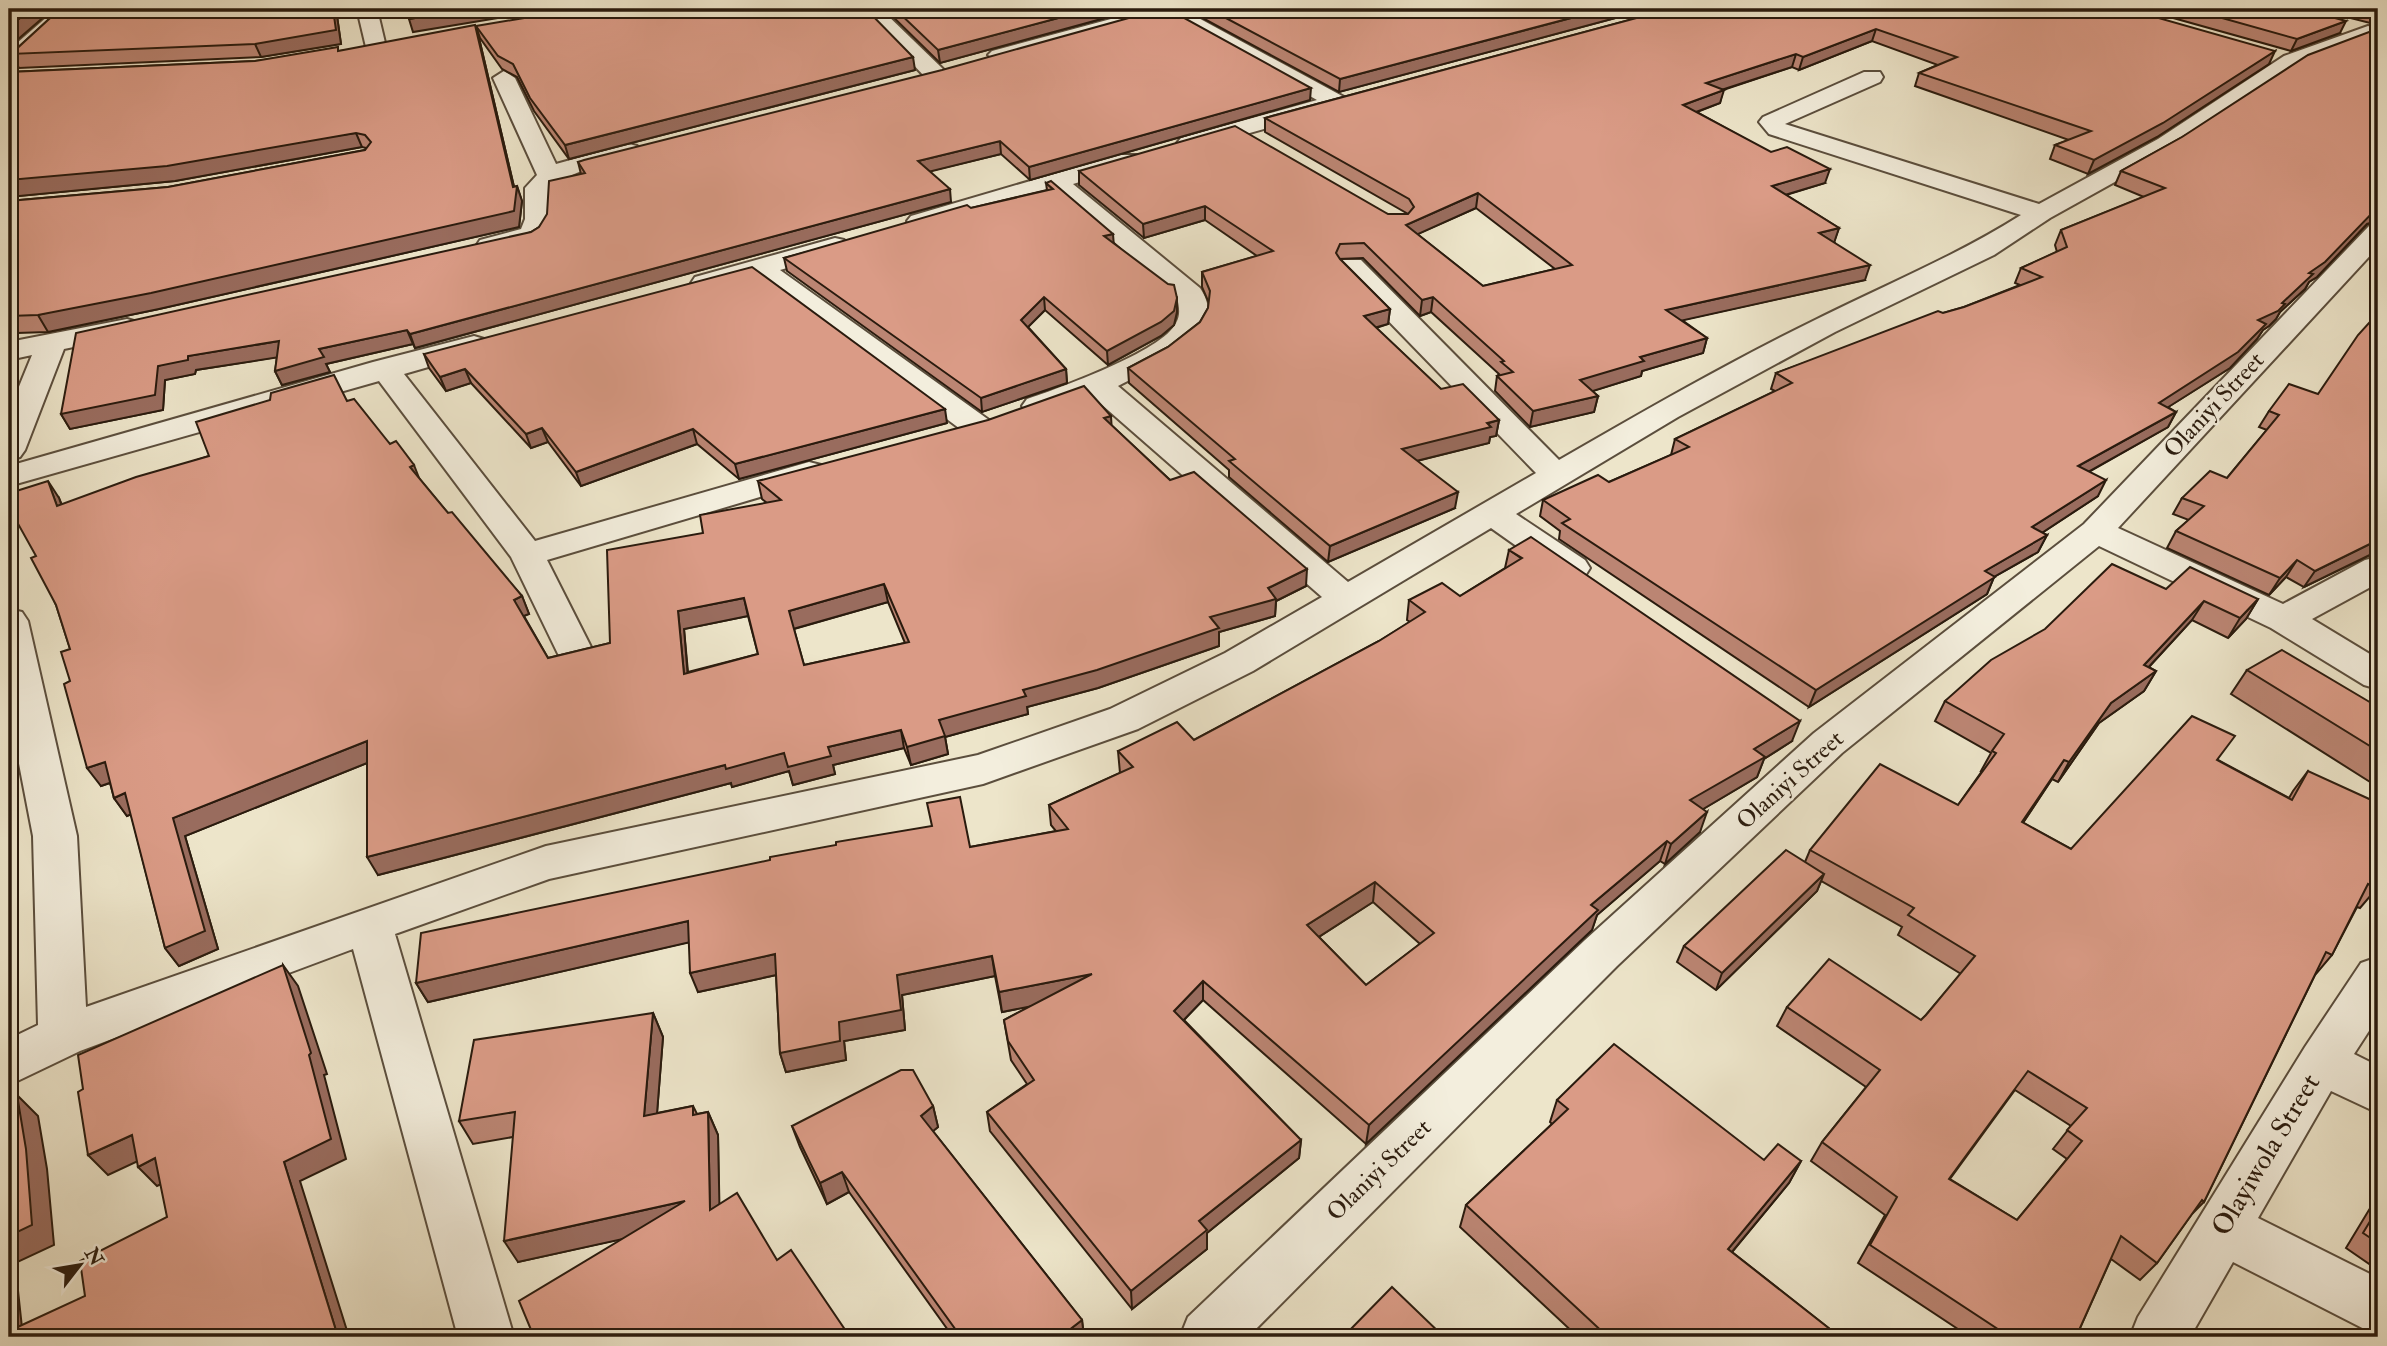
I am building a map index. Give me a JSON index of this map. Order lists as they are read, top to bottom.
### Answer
{
  "streets": {
    "street": ["Olaniyi Street", "Olayiwola Street"]
  },
  "north": "top right"
}
